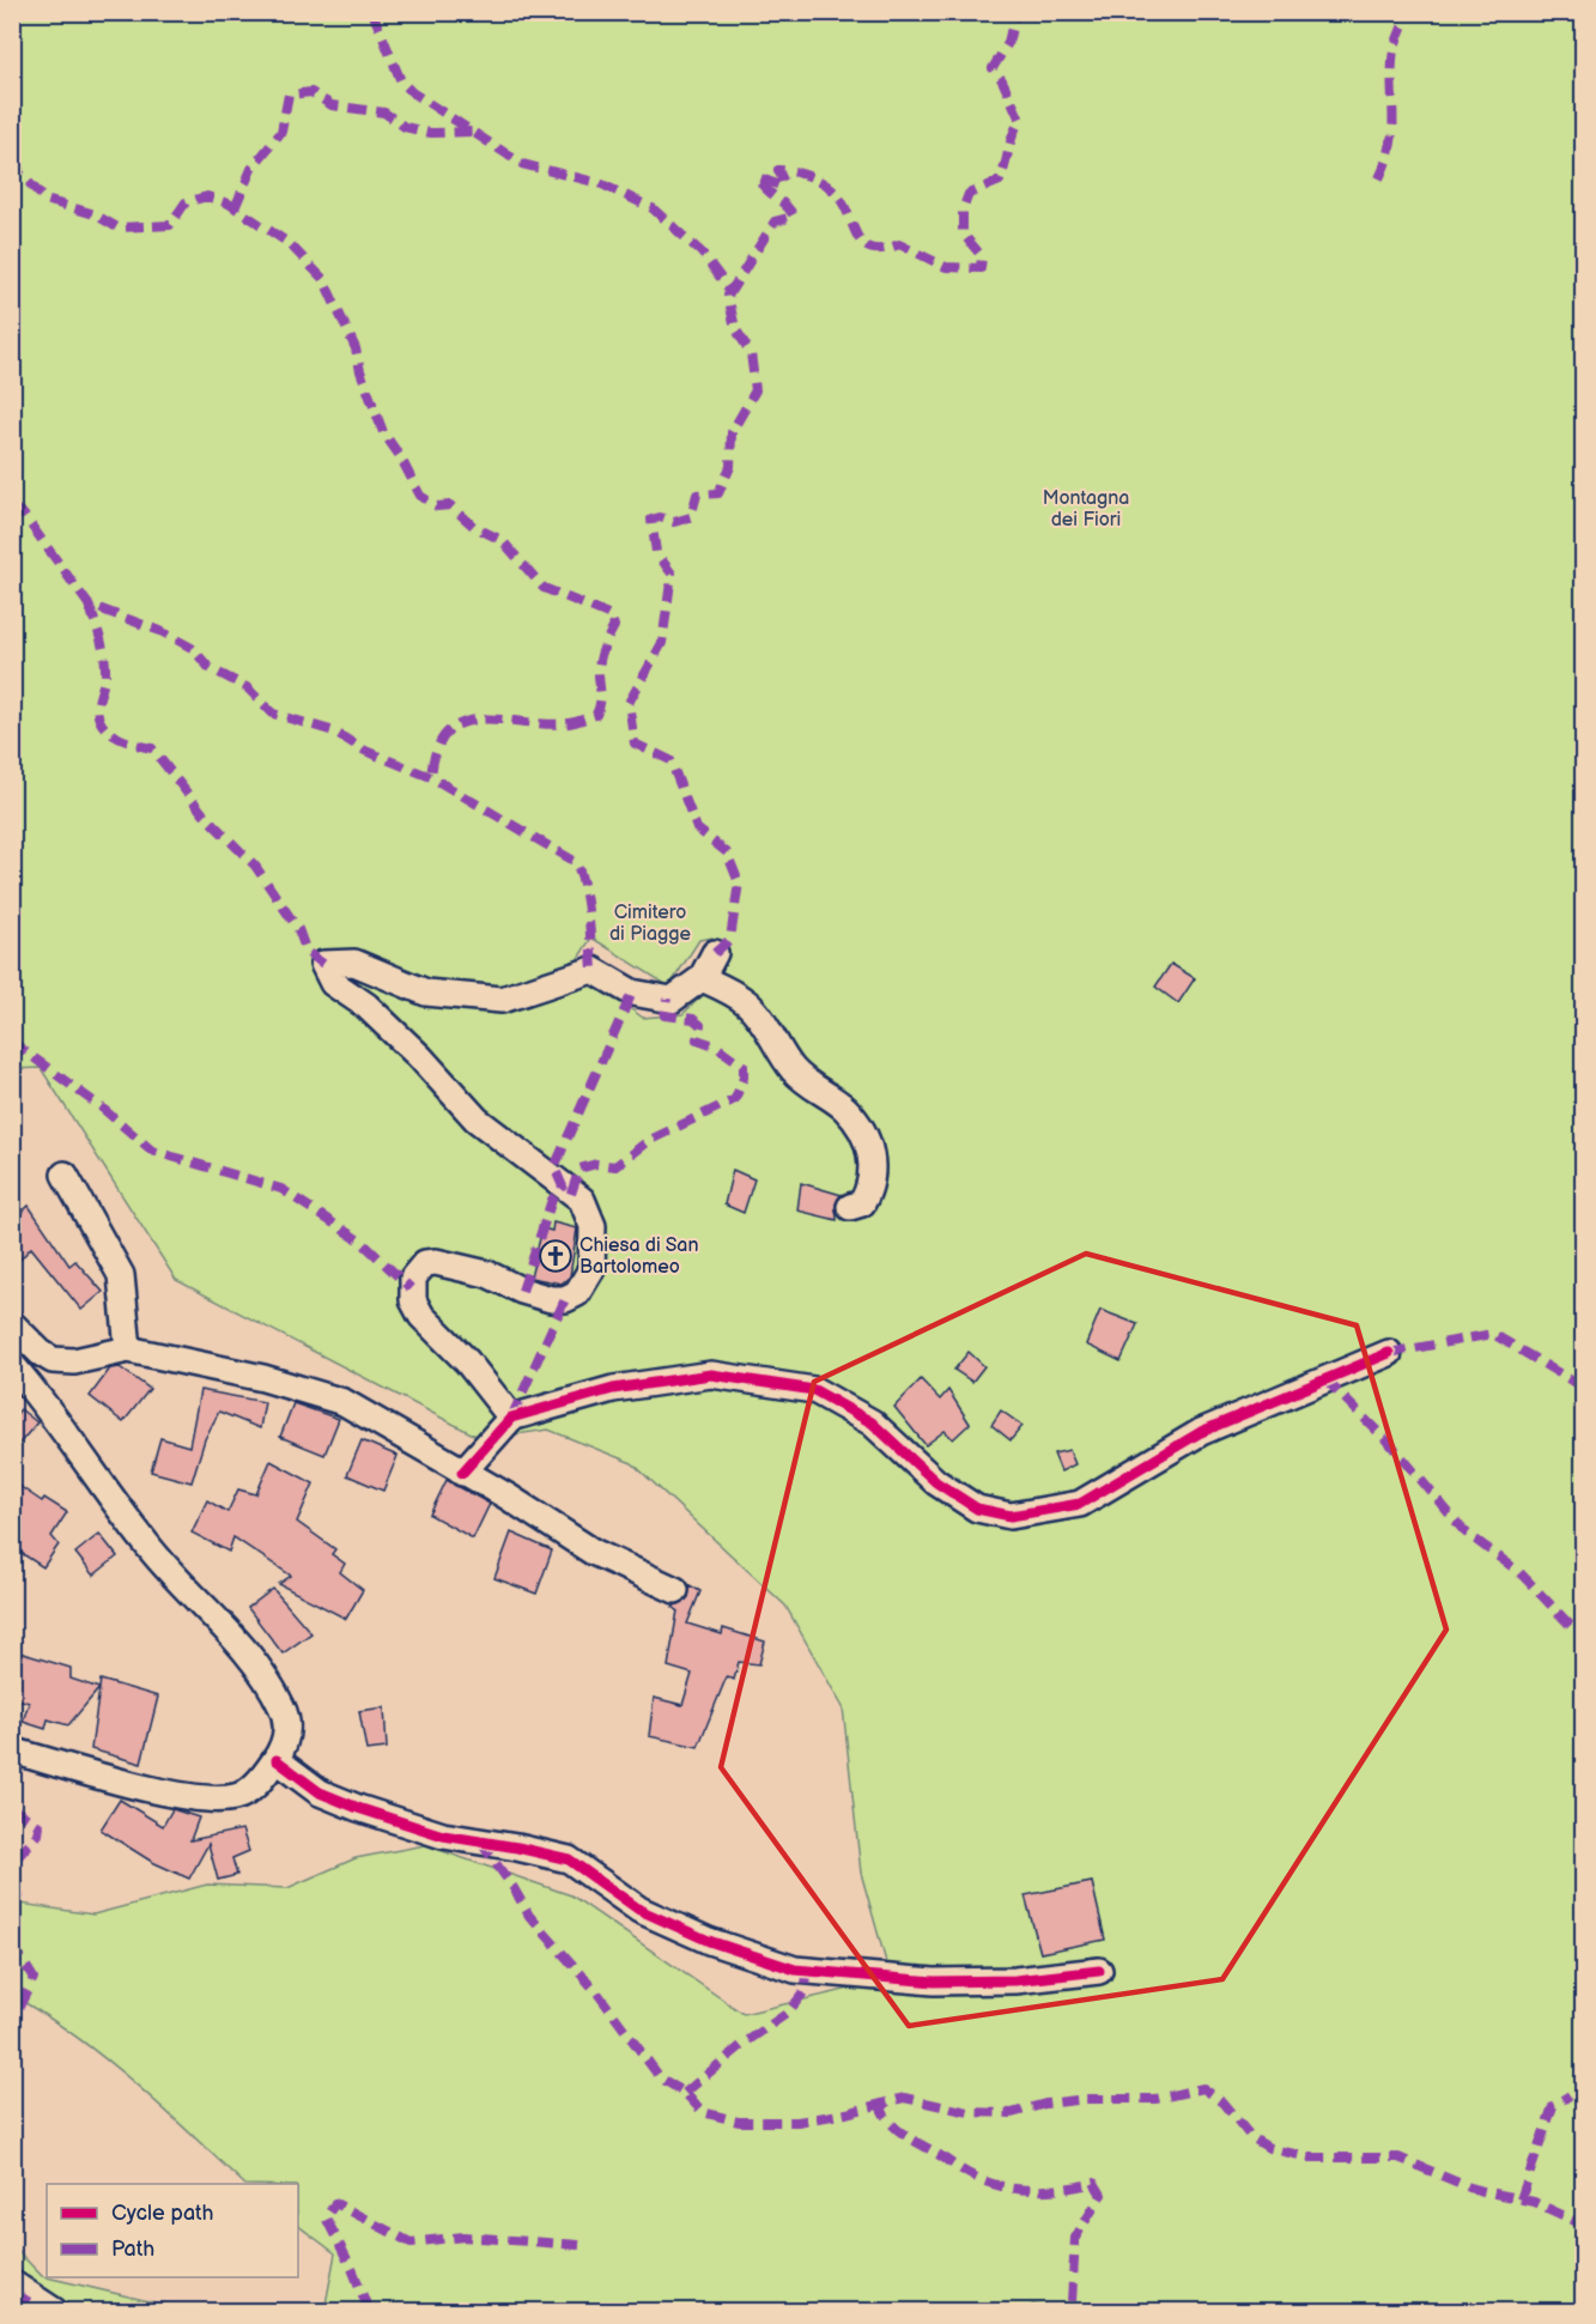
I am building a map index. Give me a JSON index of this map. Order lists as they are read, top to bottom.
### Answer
{
  "parks": ["Montagna dei Fiori", "Cimitero di Piagge"],
  "places": {
    "church": ["Chiesa di San Bartolomeo"]
  },
  "legend": ["Cycle path", "Path"]
}
